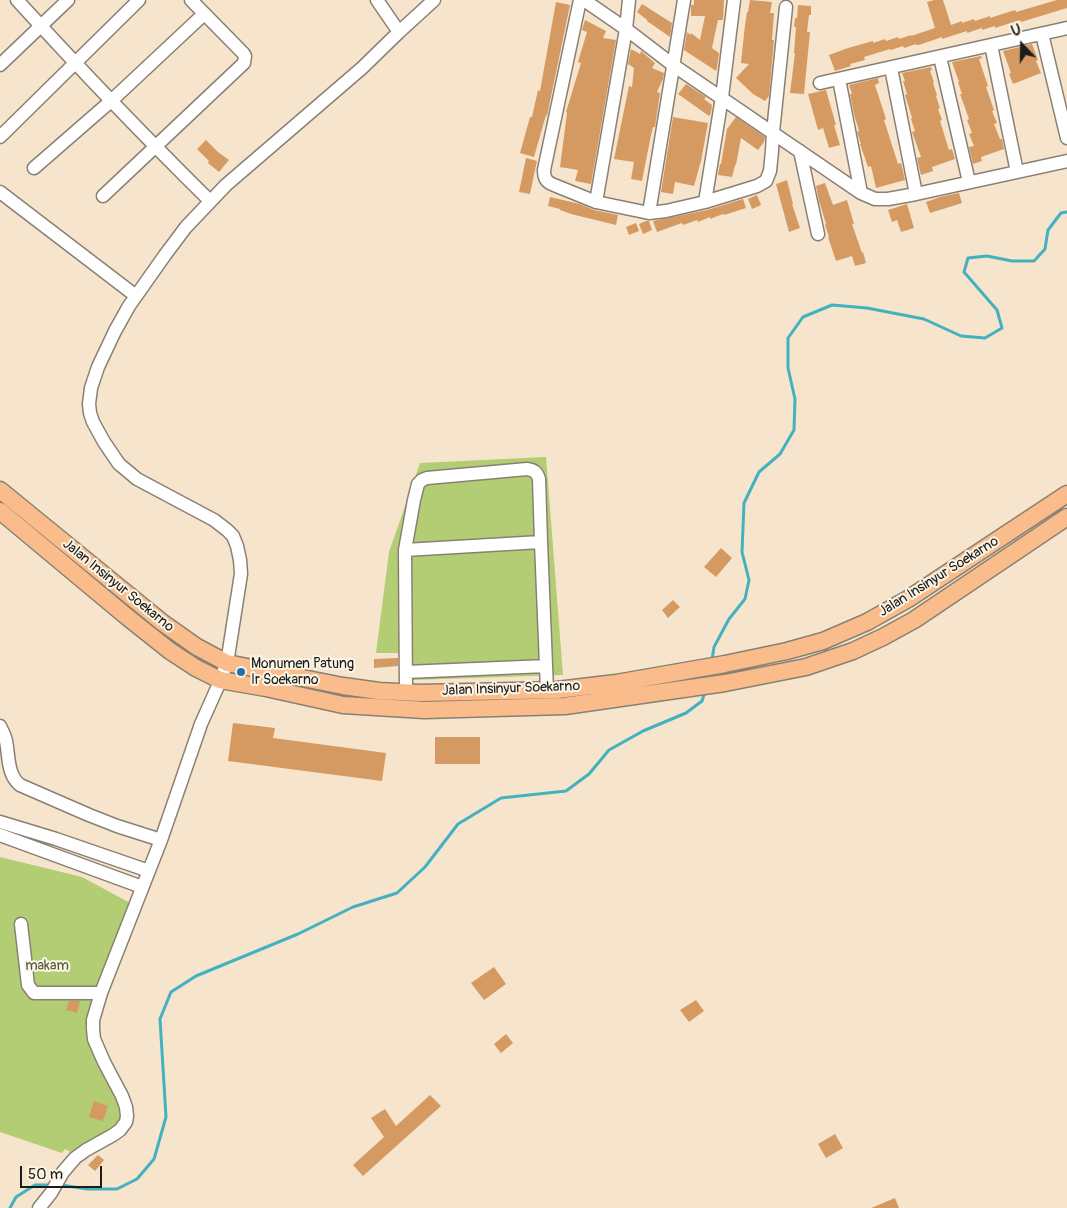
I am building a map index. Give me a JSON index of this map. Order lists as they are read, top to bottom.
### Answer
{
  "streets": {
    "main road": ["Jalan Insinyur Soekarno"]
  },
  "parks": ["makam"],
  "places": ["Monumen Patung Ir Soekarno"],
  "scale_bar": "50 m",
  "north": "top"
}
